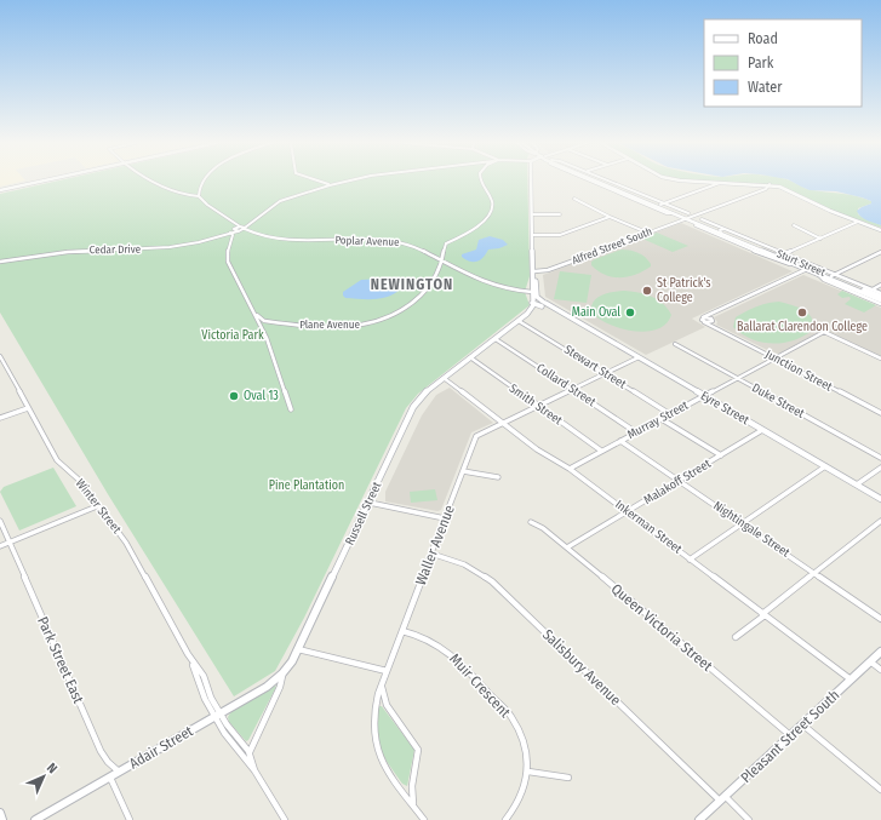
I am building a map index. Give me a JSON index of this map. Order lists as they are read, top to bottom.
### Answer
{
  "streets": {
    "main road": [
      "Sturt Street",
      "Eyre Street",
      "Russell Street",
      "Pleasant Street South",
      "Adair Street"
    ],
    "street": [
      "Poplar Avenue",
      "Alfred Street South",
      "Cedar Drive",
      "Plane Avenue",
      "Stewart Street",
      "Junction Street",
      "Collard Street",
      "Duke Street",
      "Smith Street",
      "Murray Street",
      "Malakoff Street",
      "Winter Street",
      "Inkerman Street",
      "Nightingale Street",
      "Waller Avenue",
      "Queen Victoria Street",
      "Park Street East",
      "Salisbury Avenue",
      "Muir Crescent"
    ]
  },
  "crossings": [
    ["Poplar Avenue", "Cedar Drive"],
    ["Poplar Avenue", "Plane Avenue"],
    ["Alfred Street South", "Sturt Street"],
    ["Stewart Street", "Murray Street"],
    ["Stewart Street", "Russell Street"],
    ["Stewart Street", "Waller Avenue"],
    ["Junction Street", "Murray Street"],
    ["Collard Street", "Murray Street"],
    ["Collard Street", "Russell Street"],
    ["Collard Street", "Waller Avenue"],
    ["Duke Street", "Murray Street"],
    ["Smith Street", "Murray Street"],
    ["Smith Street", "Russell Street"],
    ["Smith Street", "Waller Avenue"],
    ["Eyre Street", "Murray Street"],
    ["Eyre Street", "Malakoff Street"],
    ["Eyre Street", "Russell Street"],
    ["Eyre Street", "Waller Avenue"],
    ["Murray Street", "Inkerman Street"],
    ["Murray Street", "Nightingale Street"],
    ["Malakoff Street", "Inkerman Street"],
    ["Malakoff Street", "Nightingale Street"],
    ["Malakoff Street", "Queen Victoria Street"],
    ["Winter Street", "Russell Street"],
    ["Winter Street", "Adair Street"],
    ["Russell Street", "Inkerman Street"],
    ["Russell Street", "Adair Street"],
    ["Inkerman Street", "Waller Avenue"],
    ["Inkerman Street", "Pleasant Street South"],
    ["Waller Avenue", "Salisbury Avenue"],
    ["Waller Avenue", "Muir Crescent"],
    ["Queen Victoria Street", "Pleasant Street South"],
    ["Park Street East", "Adair Street"],
    ["Salisbury Avenue", "Pleasant Street South"]
  ],
  "districts": ["NEWINGTON"],
  "parks": ["Victoria Park", "Pine Plantation"],
  "places": [
    "St Patrick's College",
    "Main Oval",
    "Ballarat Clarendon College",
    "Oval 13"
  ],
  "legend": ["Road", "Park", "Water"],
  "north": "top right"
}
